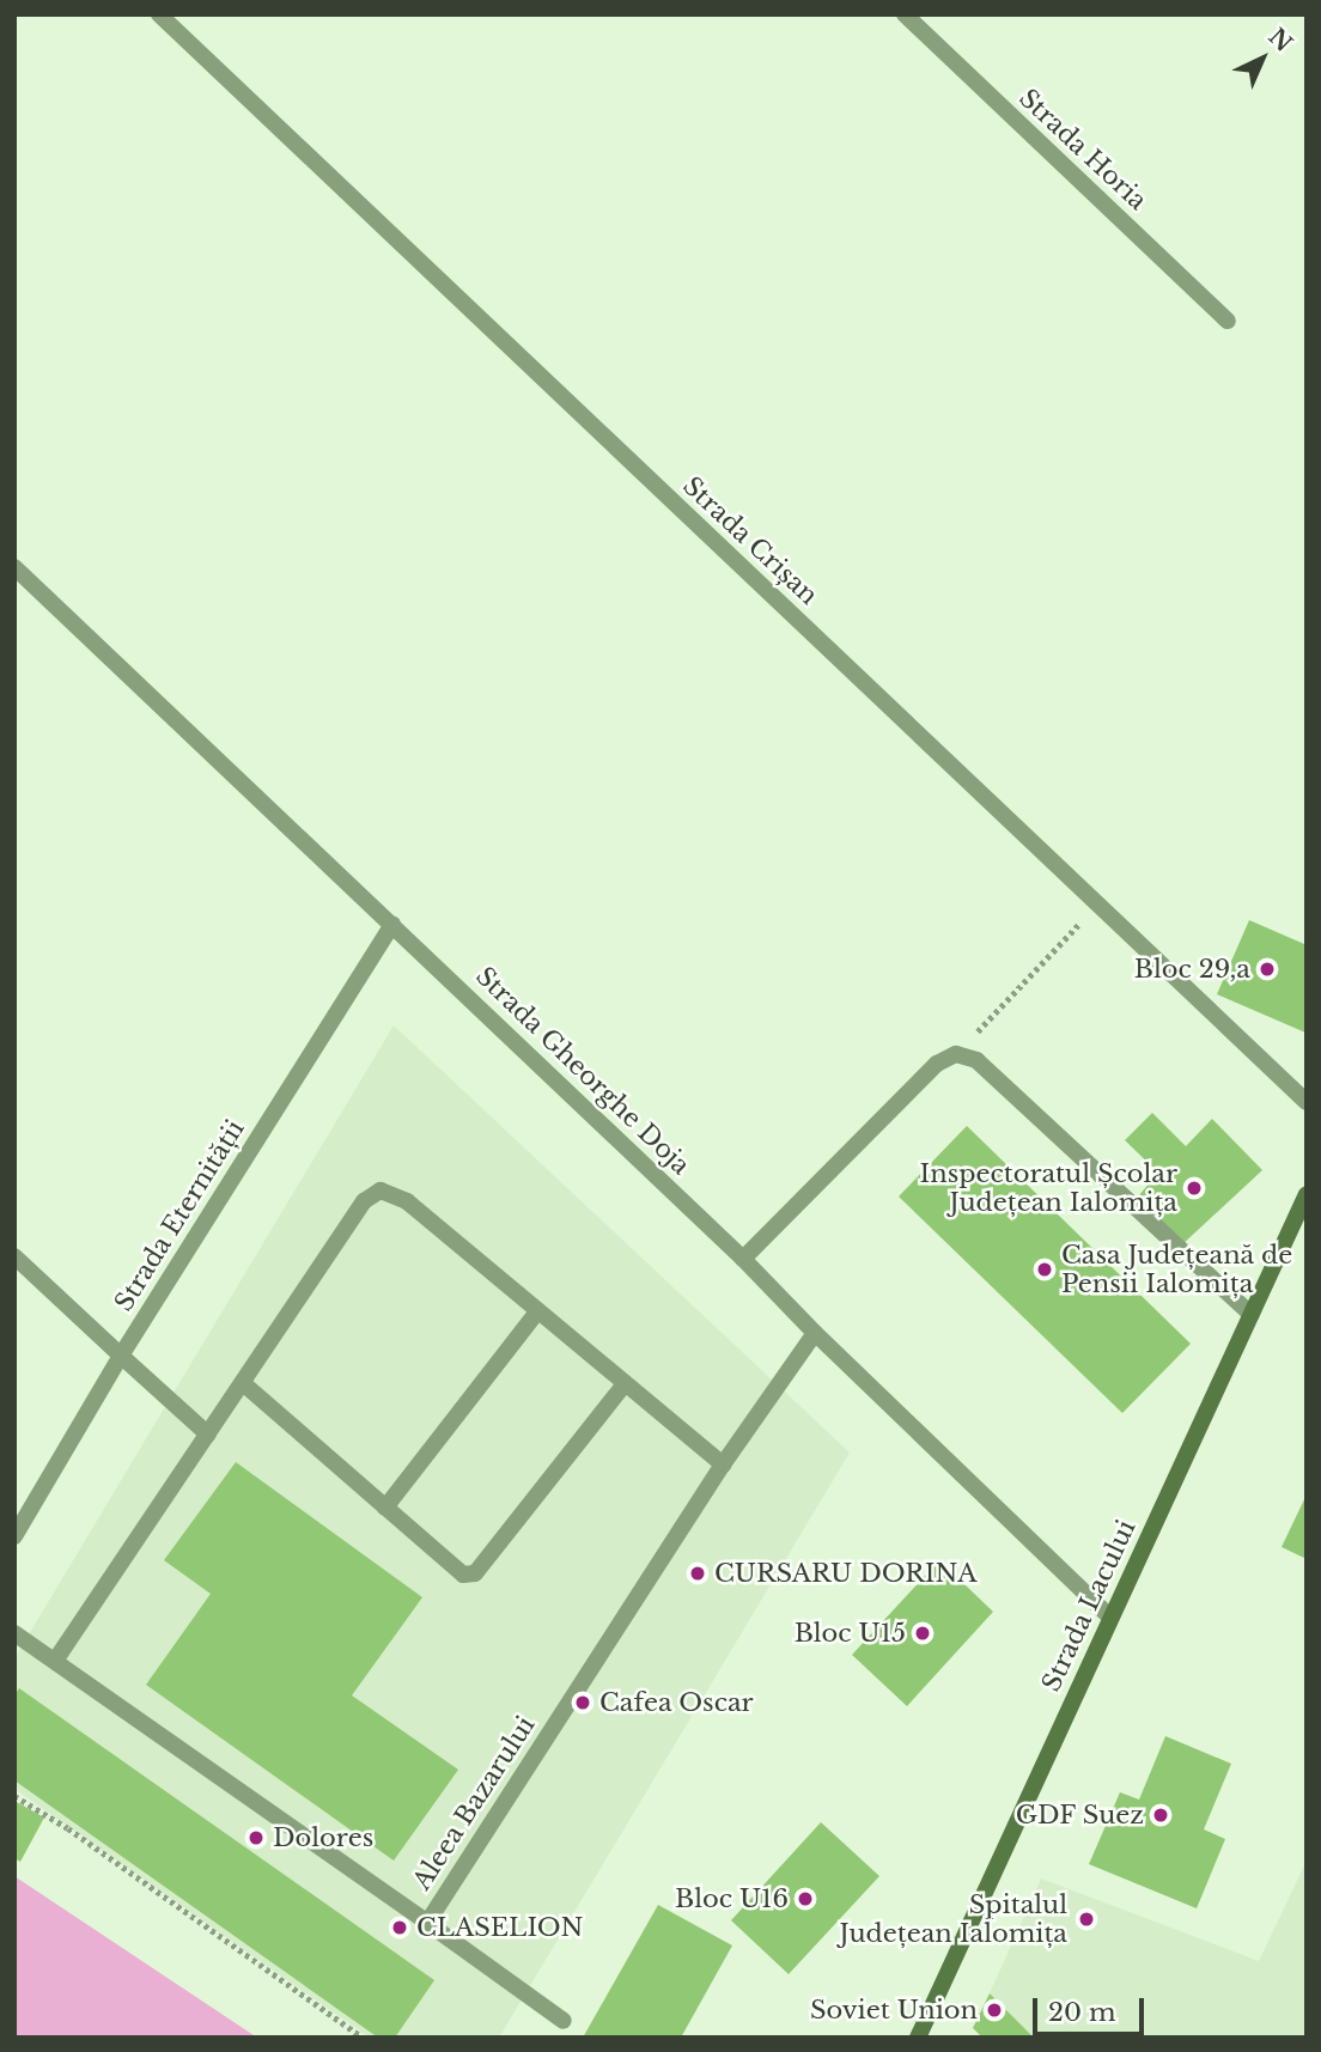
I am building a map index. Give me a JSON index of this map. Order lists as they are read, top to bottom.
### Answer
{
  "streets": {
    "street": [
      "Strada Horia",
      "Strada Crișan",
      "Strada Gheorghe Doja",
      "Strada Eternității",
      "Strada Lacului",
      "Aleea Bazarului"
    ]
  },
  "crossings": [
    ["Strada Gheorghe Doja", "Strada Eternității"],
    ["Strada Gheorghe Doja", "Strada Lacului"],
    ["Strada Gheorghe Doja", "Aleea Bazarului"]
  ],
  "places": [
    "Bloc 29,a",
    "Inspectoratul Școlar Județean Ialomița",
    "Casa Județeană de Pensii Ialomița",
    "CURSARU DORINA",
    "Bloc U15",
    "Cafea Oscar",
    "GDF Suez",
    "Dolores",
    "Bloc U16",
    "Spitalul Județean Ialomița",
    "CLASELION",
    "Soviet Union"
  ],
  "scale_bar": "20 m",
  "north": "top right"
}
